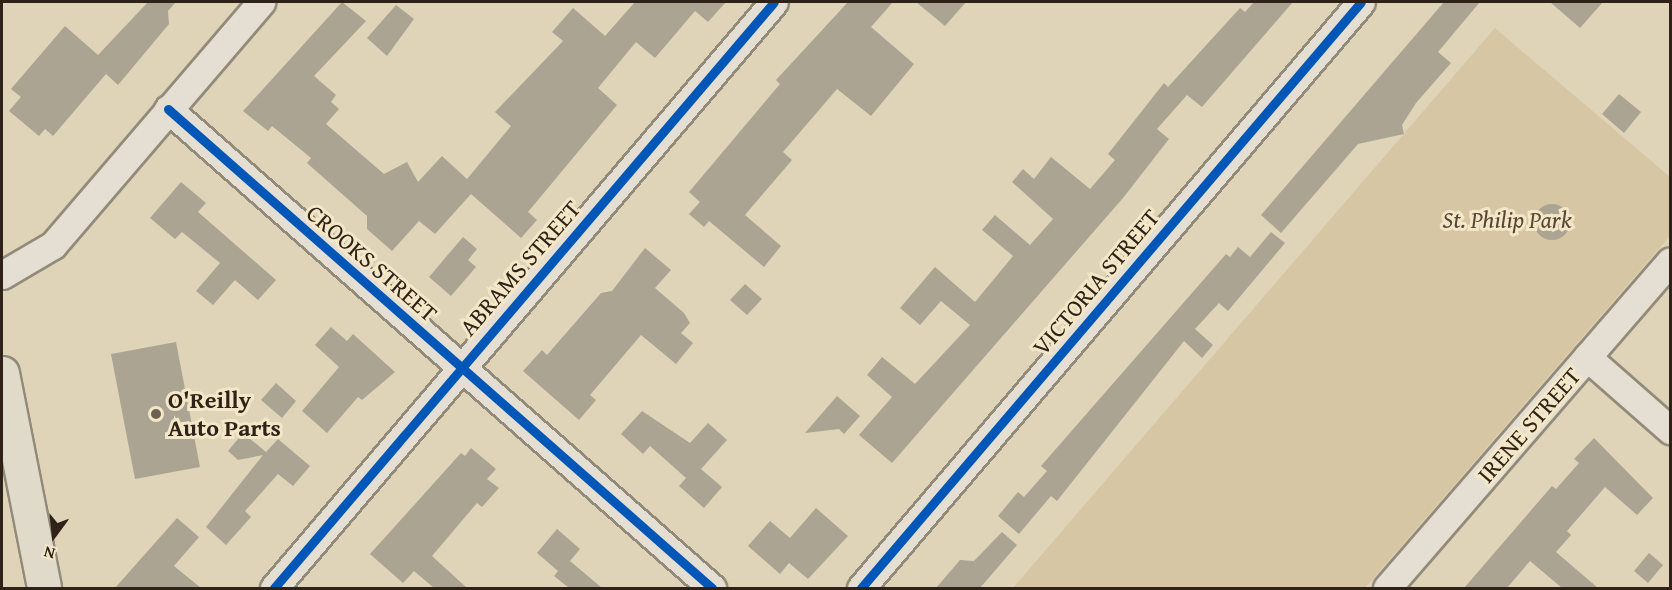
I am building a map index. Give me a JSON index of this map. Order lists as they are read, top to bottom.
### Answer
{
  "streets": {
    "street": [
      "CROOKS STREET",
      "ABRAMS STREET",
      "VICTORIA STREET",
      "IRENE STREET"
    ]
  },
  "crossings": [
    ["CROOKS STREET", "ABRAMS STREET"]
  ],
  "parks": ["St. Philip Park"],
  "places": ["O'Reilly Auto Parts"],
  "north": "bottom"
}
